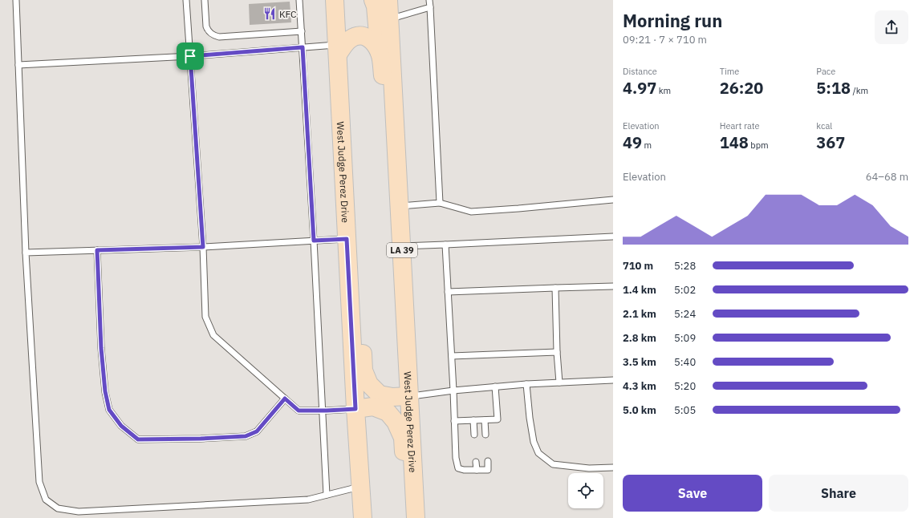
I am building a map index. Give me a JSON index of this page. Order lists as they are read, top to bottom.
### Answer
{
  "streets": {
    "main road": ["West Judge Perez Drive", "LA 39"]
  },
  "places": {
    "restaurant": ["KFC"]
  },
  "page": {
    "heading": ["Morning run", "09:21 · 7 × 710 m"],
    "stats": [
      ["Distance", "4.97 km"],
      ["Time", "26:20"],
      ["Pace", "5:18 /km"],
      ["Elevation", "49 m"],
      ["Heart rate", "148 bpm"],
      ["kcal", "367"]
    ],
    "chart": ["Elevation", "64–68 m"],
    "list": [
      {
        "name": "710 m",
        "note": "5:28"
      },
      {
        "name": "1.4 km",
        "note": "5:02"
      },
      {
        "name": "2.1 km",
        "note": "5:24"
      },
      {
        "name": "2.8 km",
        "note": "5:09"
      },
      {
        "name": "3.5 km",
        "note": "5:40"
      },
      {
        "name": "4.3 km",
        "note": "5:20"
      },
      {
        "name": "5.0 km",
        "note": "5:05"
      }
    ],
    "buttons": ["Save", "Share"]
  }
}
